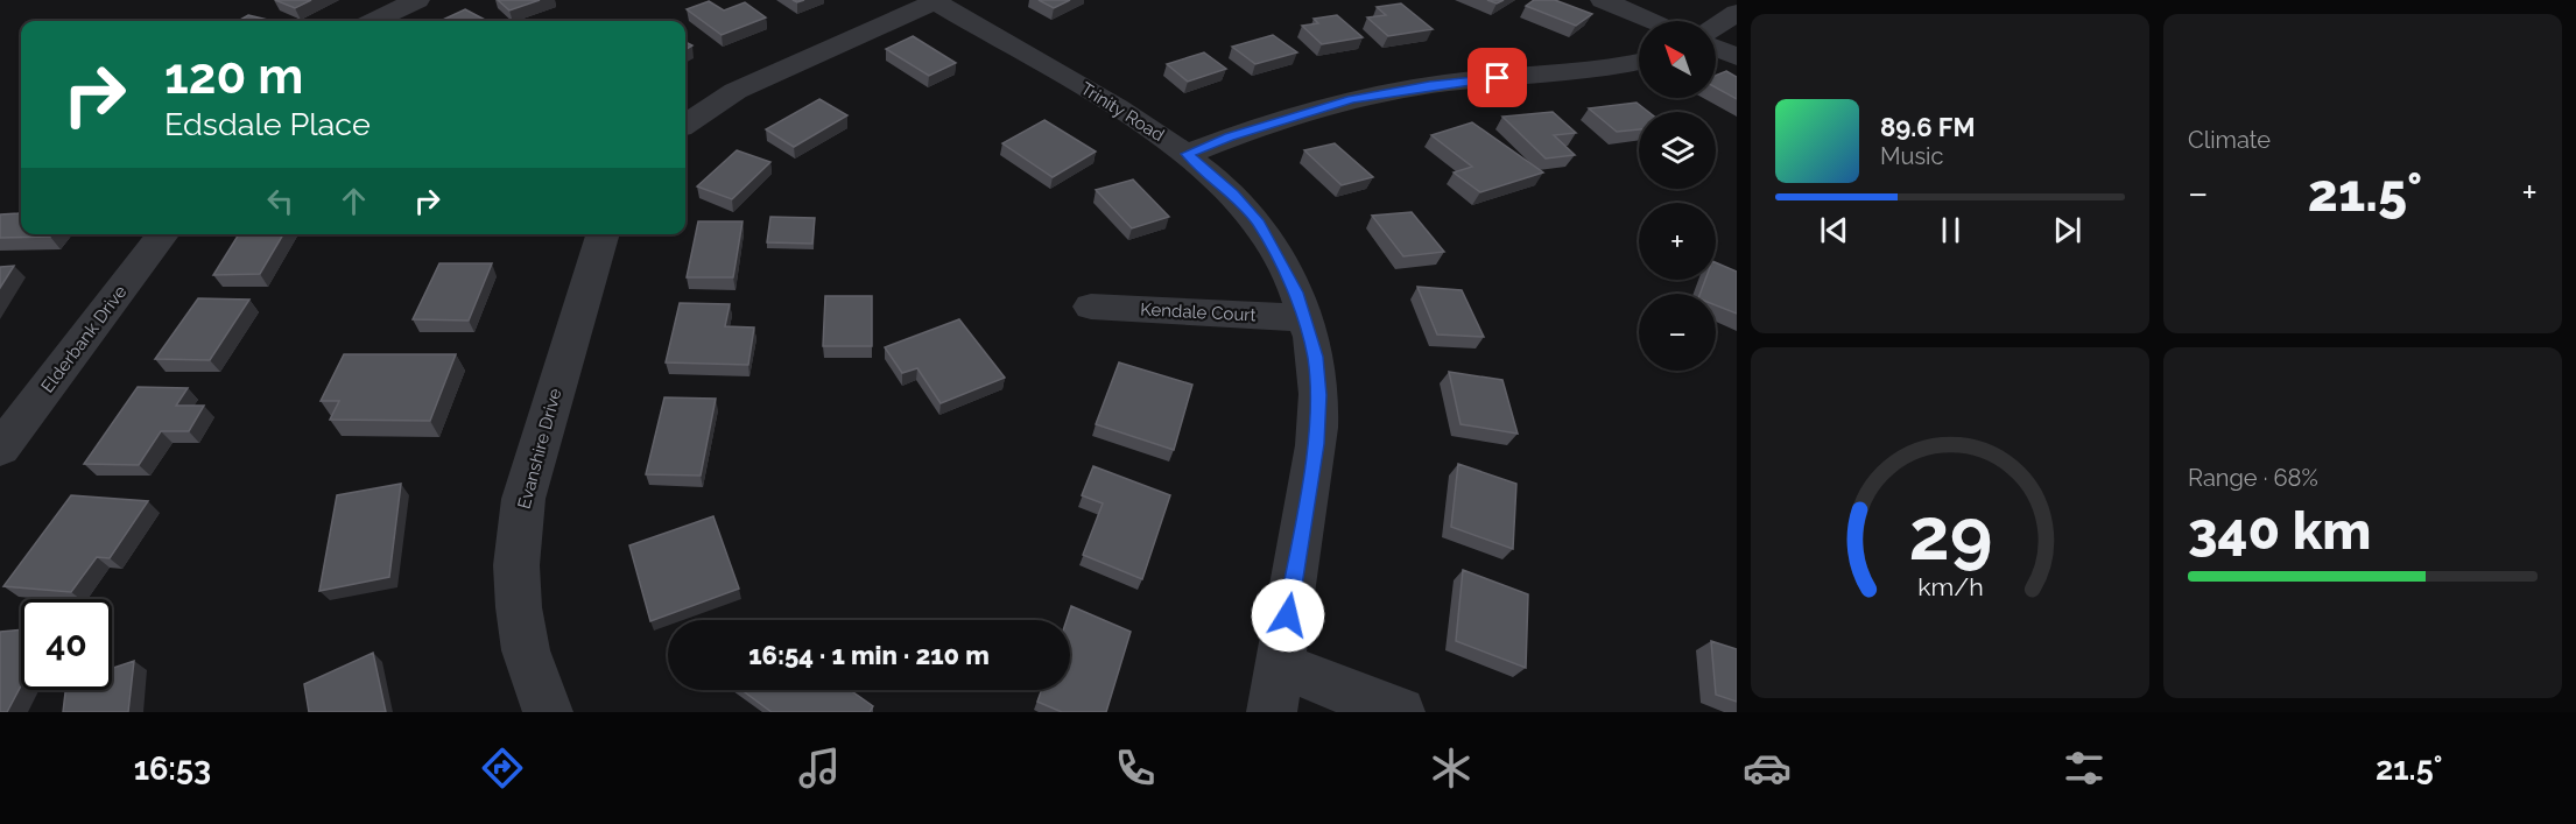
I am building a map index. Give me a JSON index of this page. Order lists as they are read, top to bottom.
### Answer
{
  "streets": {
    "street": [
      "Trinity Road",
      "Kendale Court",
      "Elderbank Drive",
      "Evanshire Drive"
    ]
  },
  "crossings": [
    ["Trinity Road", "Kendale Court"]
  ],
  "north": "top left",
  "page": {
    "tile": [
      "Climate",
      ["Range · 68%", "340 km"]
    ],
    "map_buttons": ["+", "−"],
    "turn": ["120 m", "Edsdale Place"],
    "song": ["89.6 FM", "Music"],
    "heat": ["−", "21.5°", "+"],
    "limit": "40",
    "trip": "16:54 · 1 min · 210 m",
    "tabs": ["16:53", "21.5°"],
    "gauge": ["29", "km/h"]
  }
}
